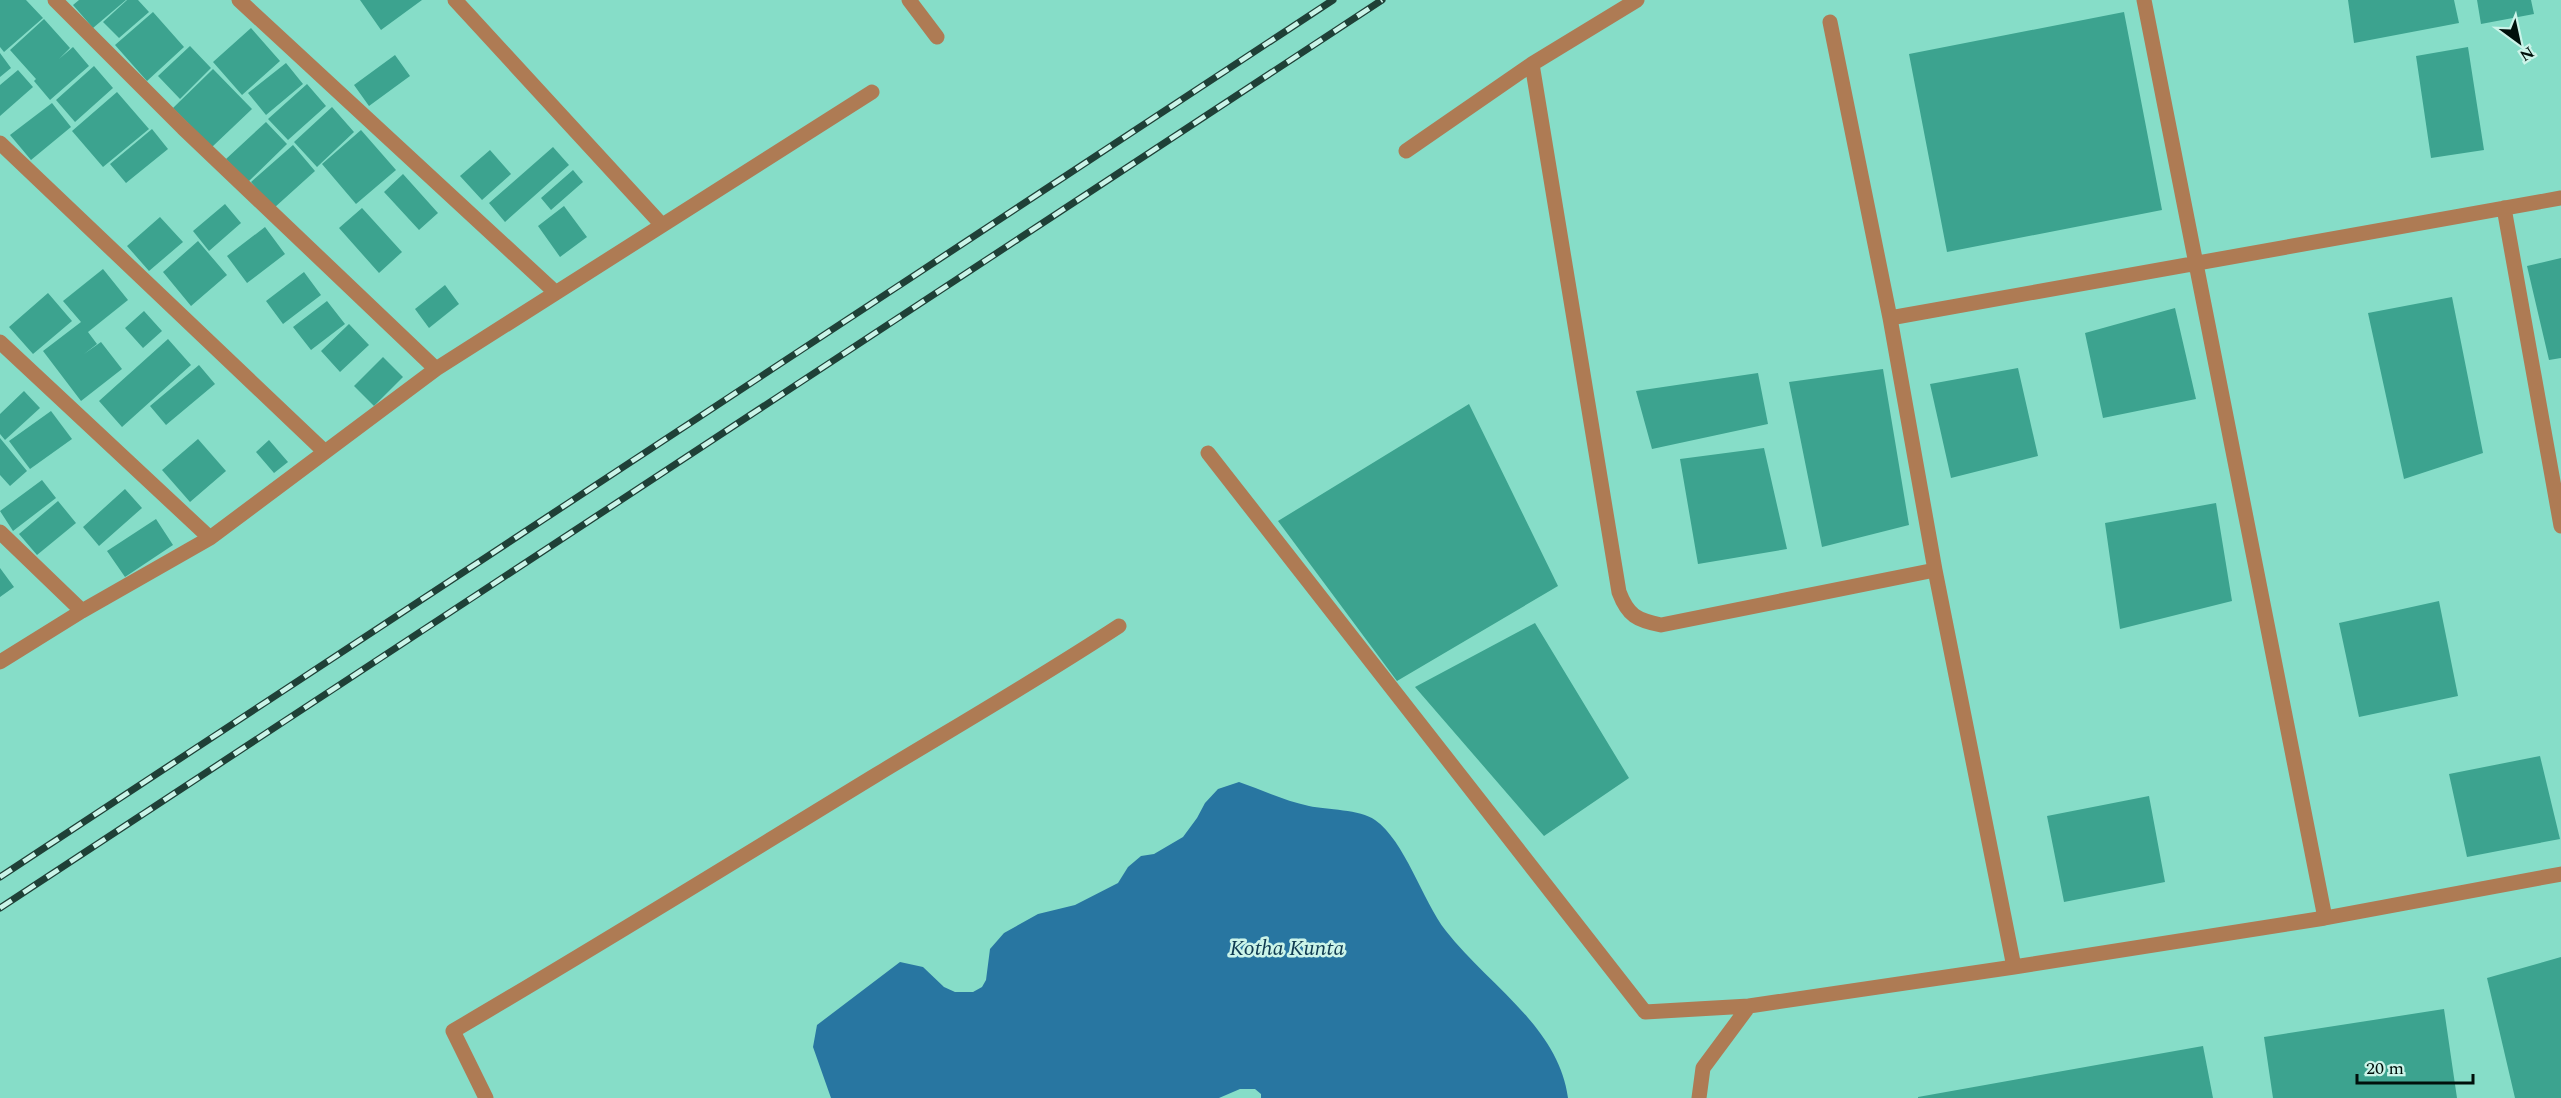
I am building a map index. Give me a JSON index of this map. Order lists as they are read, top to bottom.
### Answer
{
  "water": ["Kotha Kunta"],
  "scale_bar": "20 m",
  "north": "bottom right"
}
